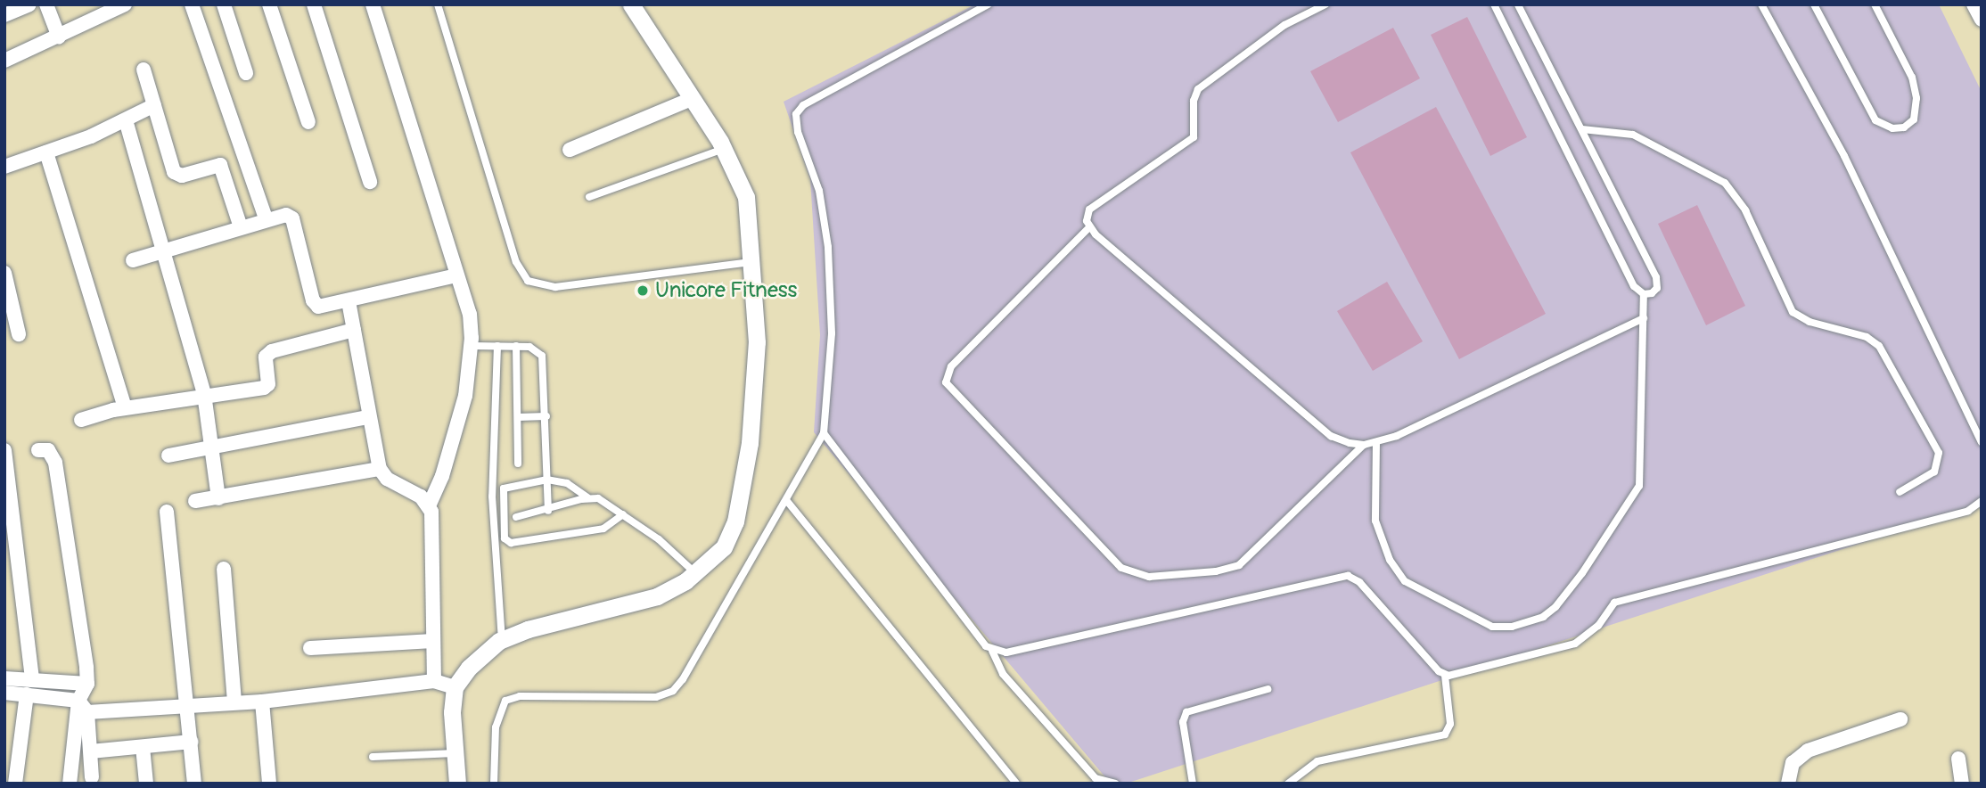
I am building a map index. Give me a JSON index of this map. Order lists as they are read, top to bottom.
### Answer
{
  "places": ["Unicore Fitness"]
}
